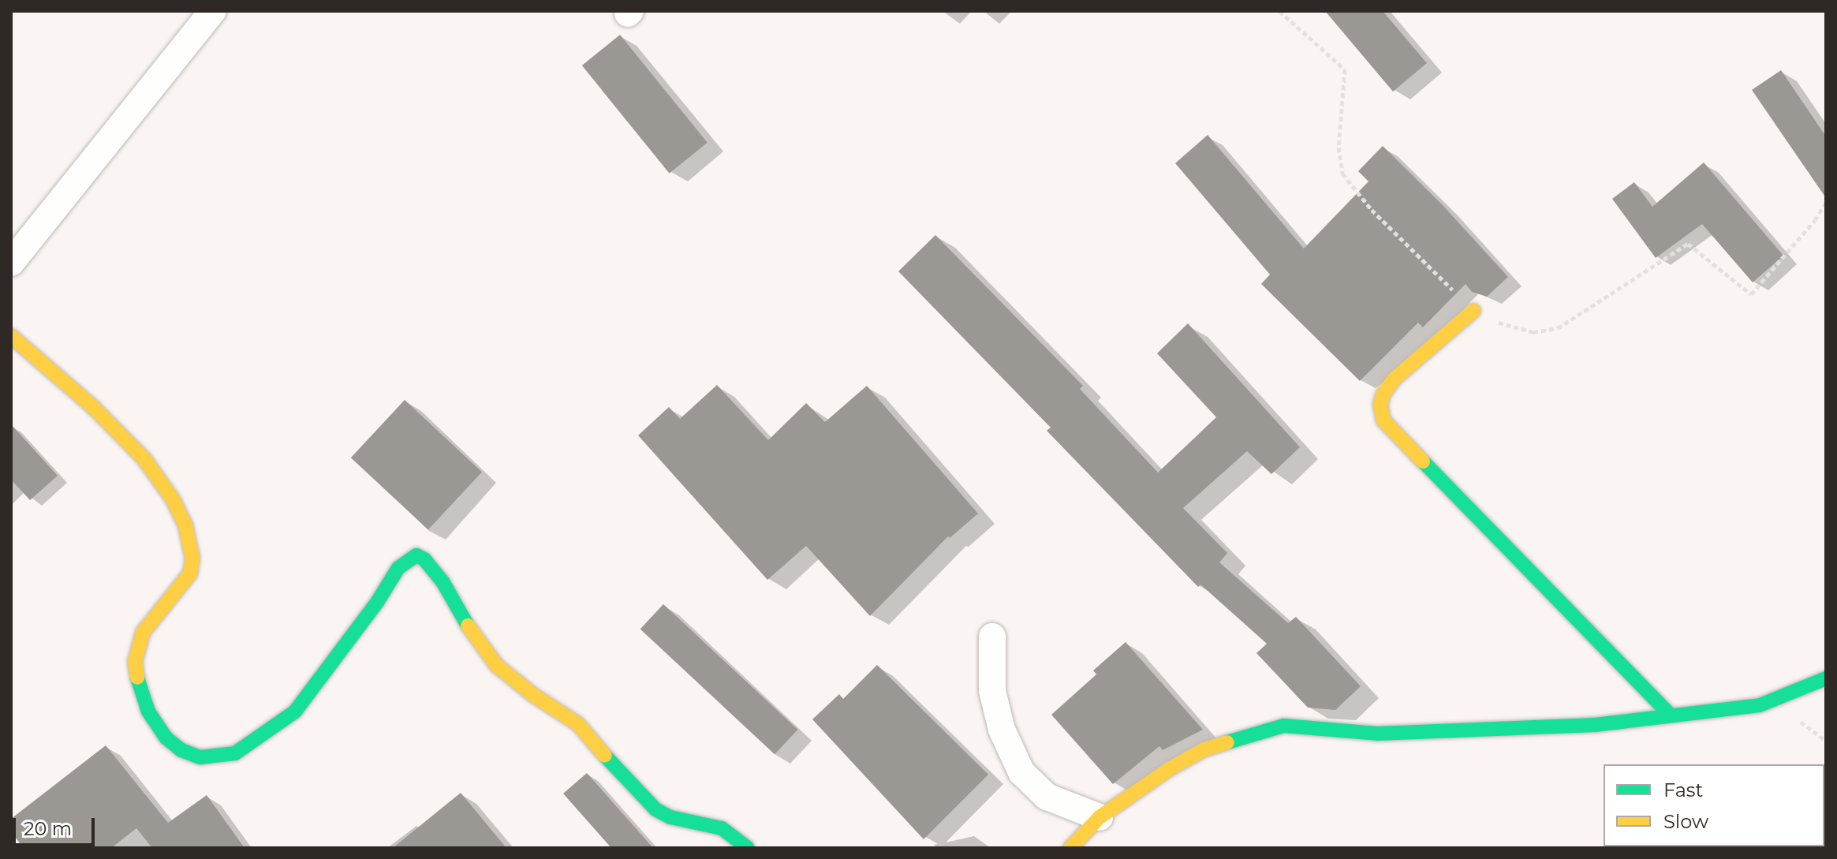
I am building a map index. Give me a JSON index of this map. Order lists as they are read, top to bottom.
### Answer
{
  "legend": ["Fast", "Slow"],
  "scale_bar": "20 m"
}
